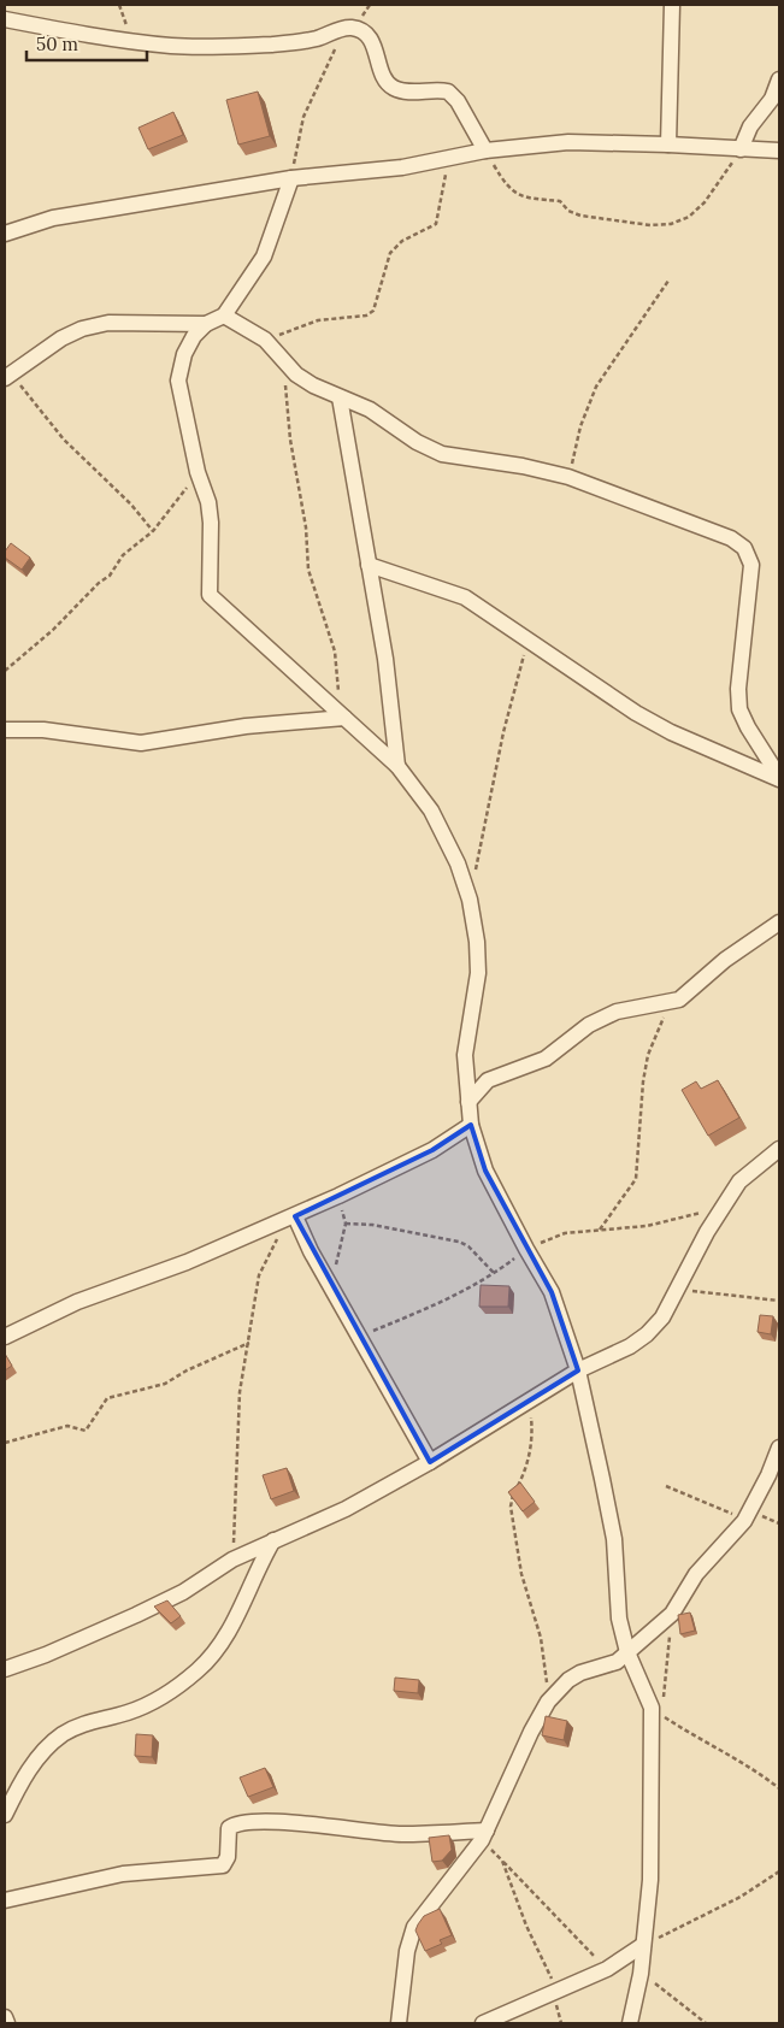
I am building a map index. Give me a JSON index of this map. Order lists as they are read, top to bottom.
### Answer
{
  "scale_bar": "50 m"
}
